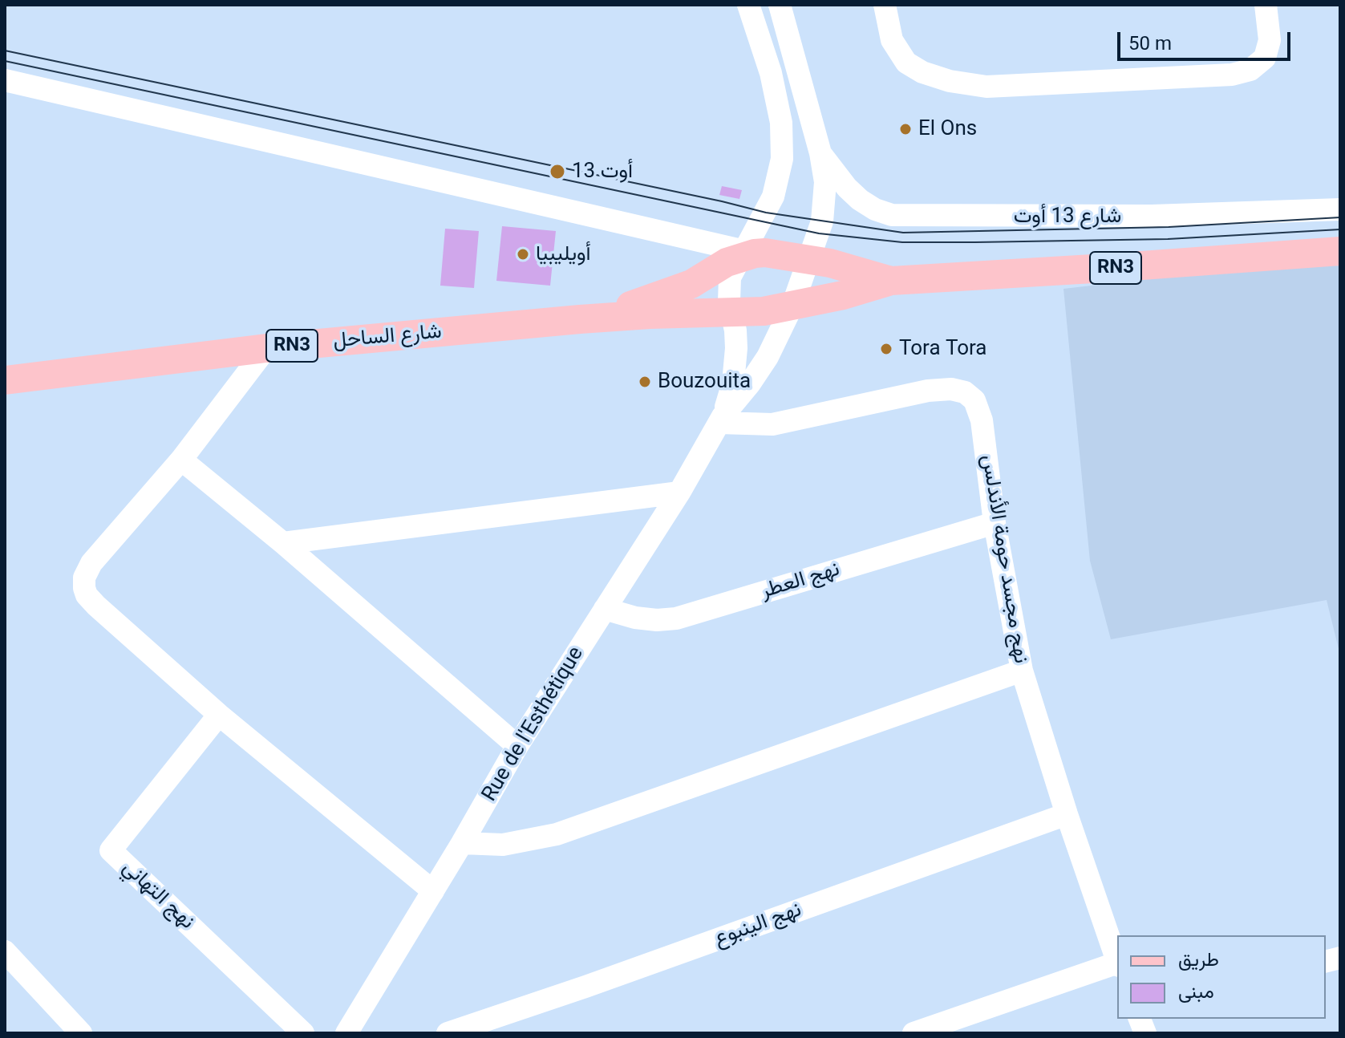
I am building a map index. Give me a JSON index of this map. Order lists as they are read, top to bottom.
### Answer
{
  "streets": {
    "main road": ["RN3", "شارع الساحل"],
    "street": [
      "شارع 13 أوت",
      "نهج مجسد حومة الأندلس",
      "نهج العطر",
      "Rue de l'Esthétique",
      "نهج التهاني",
      "نهج الينبوع"
    ]
  },
  "crossings": [
    ["شارع 13 أوت", "Rue de l'Esthétique"],
    ["RN3", "شارع الساحل"],
    ["RN3", "Rue de l'Esthétique"],
    ["شارع الساحل", "Rue de l'Esthétique"],
    ["نهج مجسد حومة الأندلس", "نهج العطر"],
    ["نهج مجسد حومة الأندلس", "Rue de l'Esthétique"],
    ["نهج مجسد حومة الأندلس", "نهج الينبوع"],
    ["نهج العطر", "Rue de l'Esthétique"]
  ],
  "places": [
    "El Ons",
    "13 أوت",
    "أويليبيا",
    "Tora Tora",
    "Bouzouita"
  ],
  "legend": ["طريق", "مبنى"],
  "scale_bar": "50 m"
}
